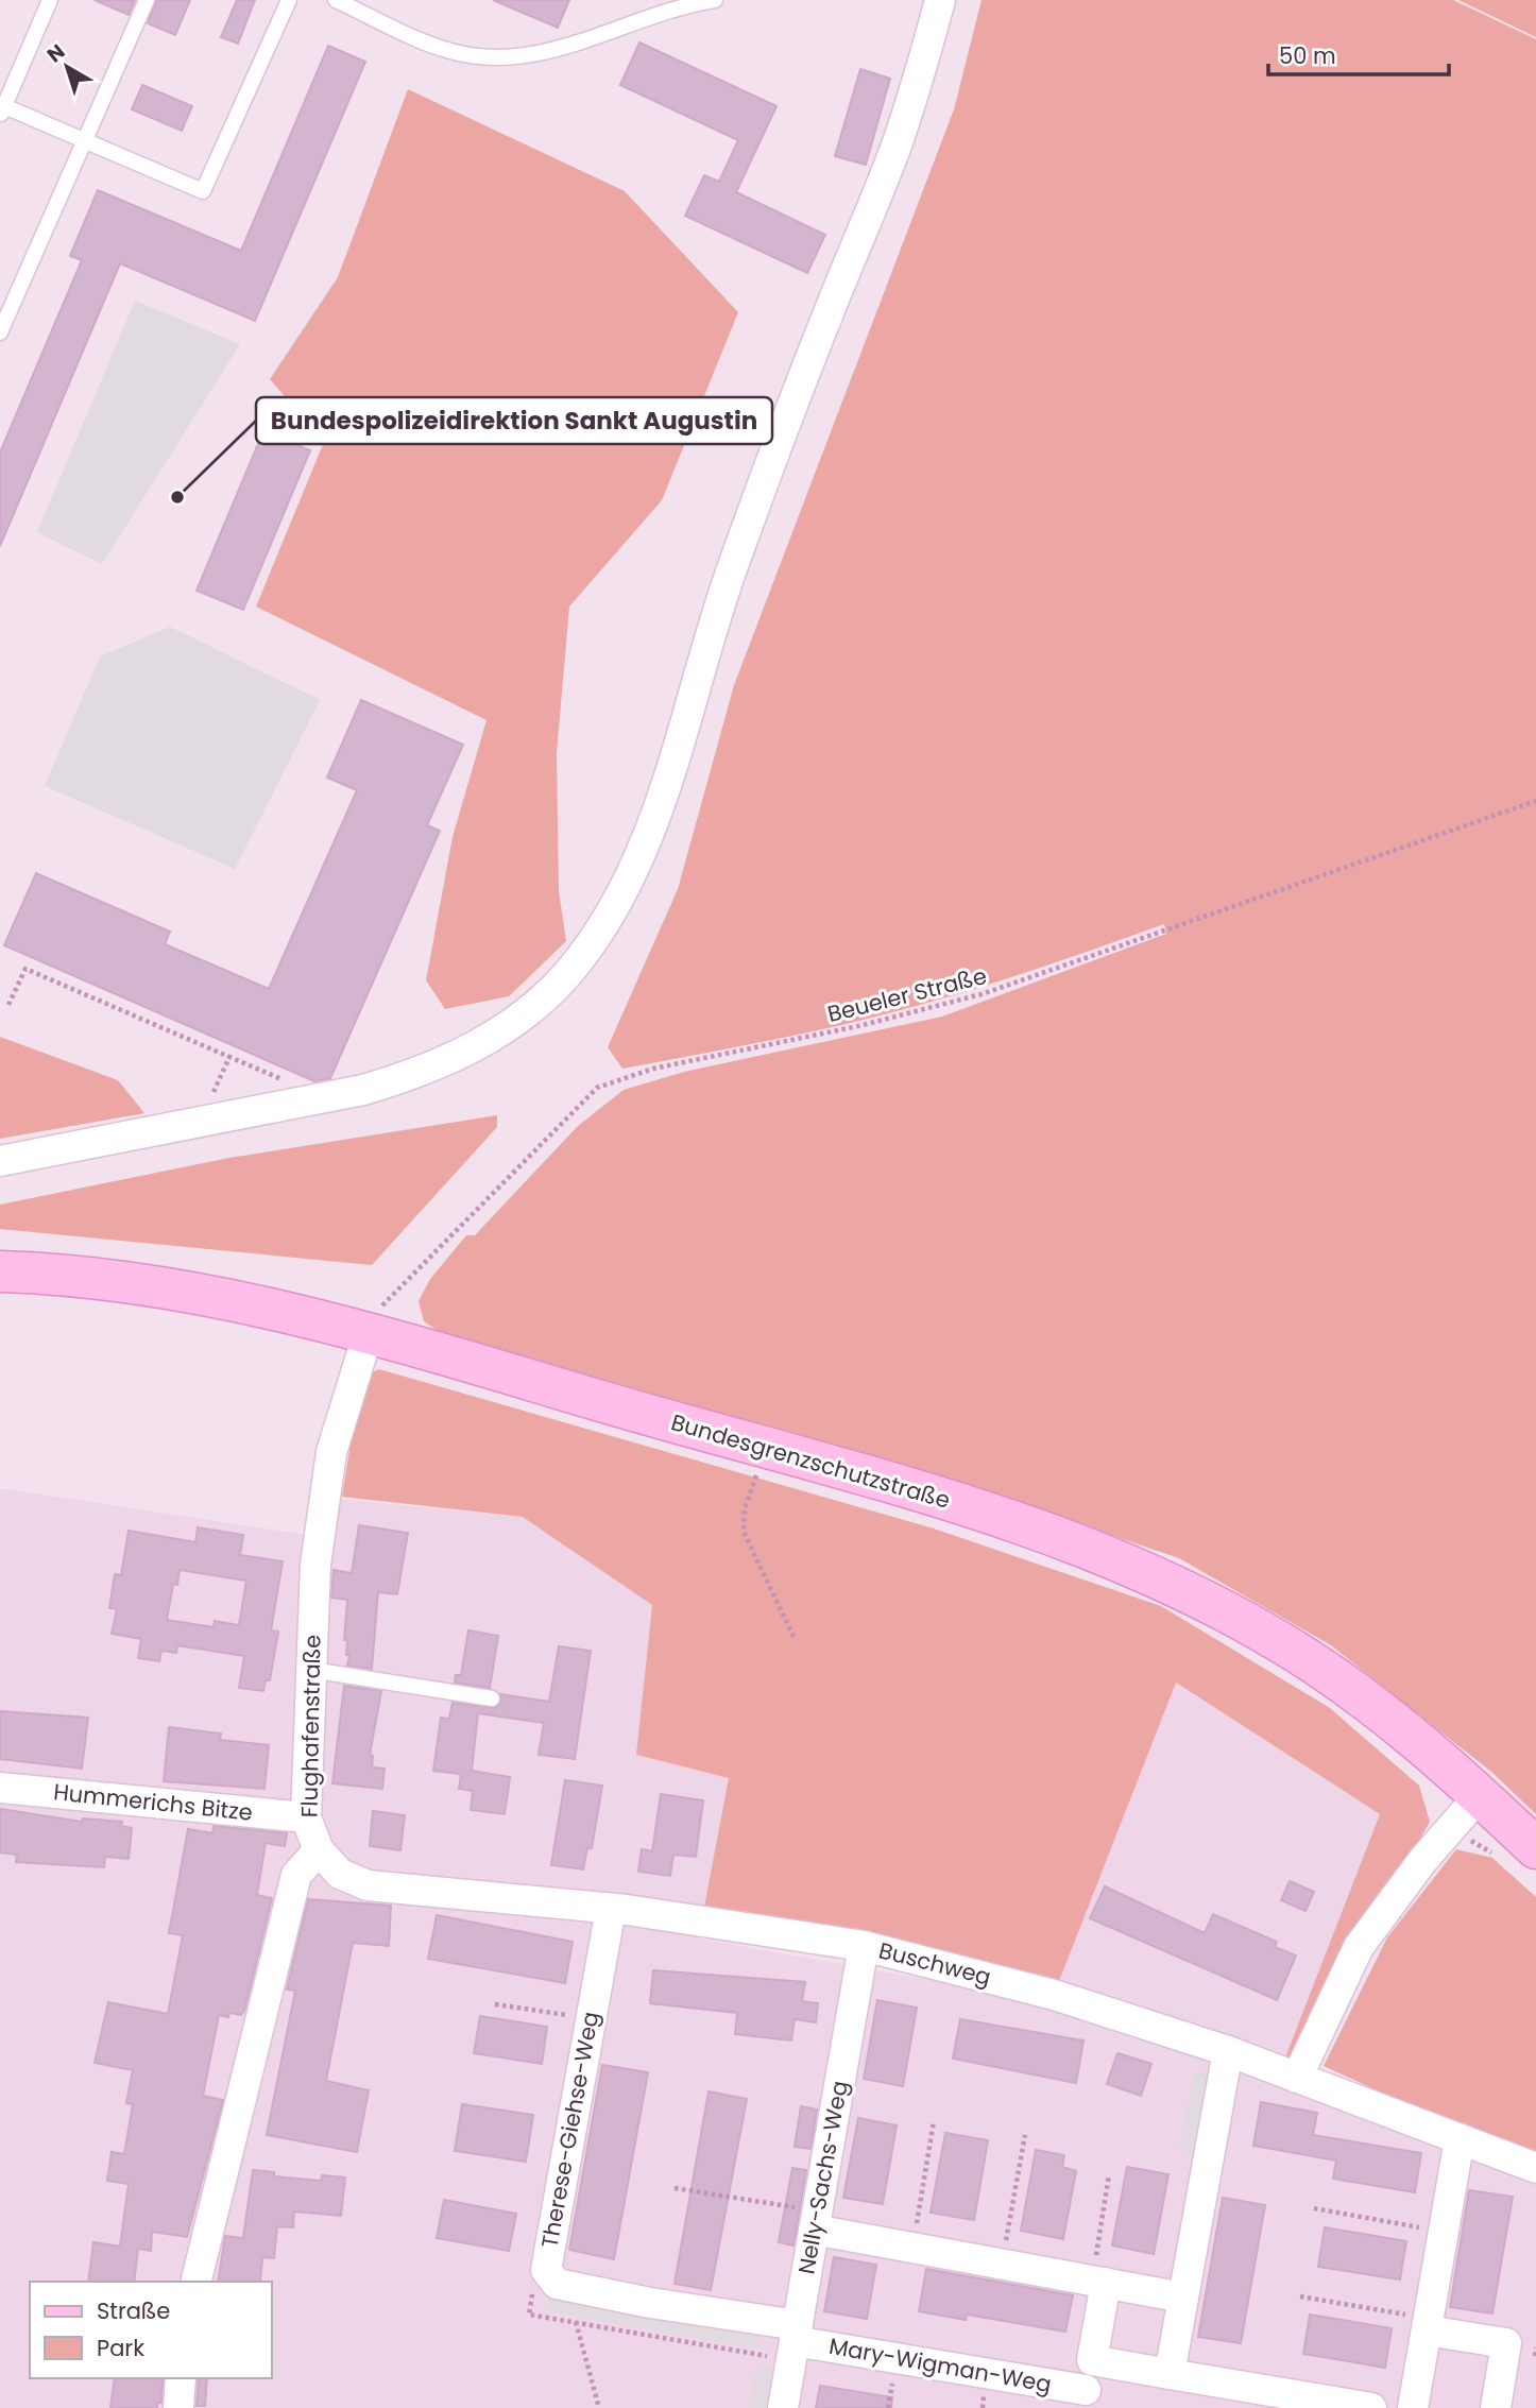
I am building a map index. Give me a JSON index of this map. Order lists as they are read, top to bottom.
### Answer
{
  "streets": {
    "street": [
      "Bundesgrenzschutzstraße",
      "Flughafenstraße",
      "Hummerichs Bitze",
      "Buschweg",
      "Therese-Giehse-Weg",
      "Nelly-Sachs-Weg",
      "Mary-Wigman-Weg"
    ],
    "path": ["Beueler Straße"]
  },
  "crossings": [
    ["Beueler Straße", "Bundesgrenzschutzstraße"],
    ["Beueler Straße", "Flughafenstraße"],
    ["Bundesgrenzschutzstraße", "Flughafenstraße"],
    ["Flughafenstraße", "Hummerichs Bitze"],
    ["Flughafenstraße", "Buschweg"],
    ["Buschweg", "Therese-Giehse-Weg"],
    ["Buschweg", "Nelly-Sachs-Weg"],
    ["Therese-Giehse-Weg", "Nelly-Sachs-Weg"],
    ["Therese-Giehse-Weg", "Mary-Wigman-Weg"],
    ["Nelly-Sachs-Weg", "Mary-Wigman-Weg"]
  ],
  "places": ["Bundespolizeidirektion Sankt Augustin"],
  "legend": ["Straße", "Park"],
  "scale_bar": "50 m",
  "north": "top left"
}
